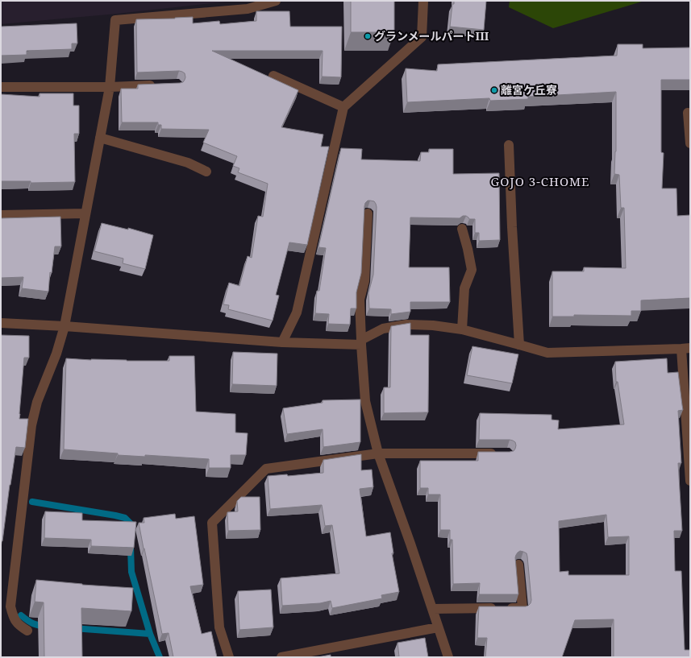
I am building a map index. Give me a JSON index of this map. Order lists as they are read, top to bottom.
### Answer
{
  "districts": ["GOJO 3-CHOME"],
  "places": ["グランメールパートIII", "離宮ケ丘寮"]
}
